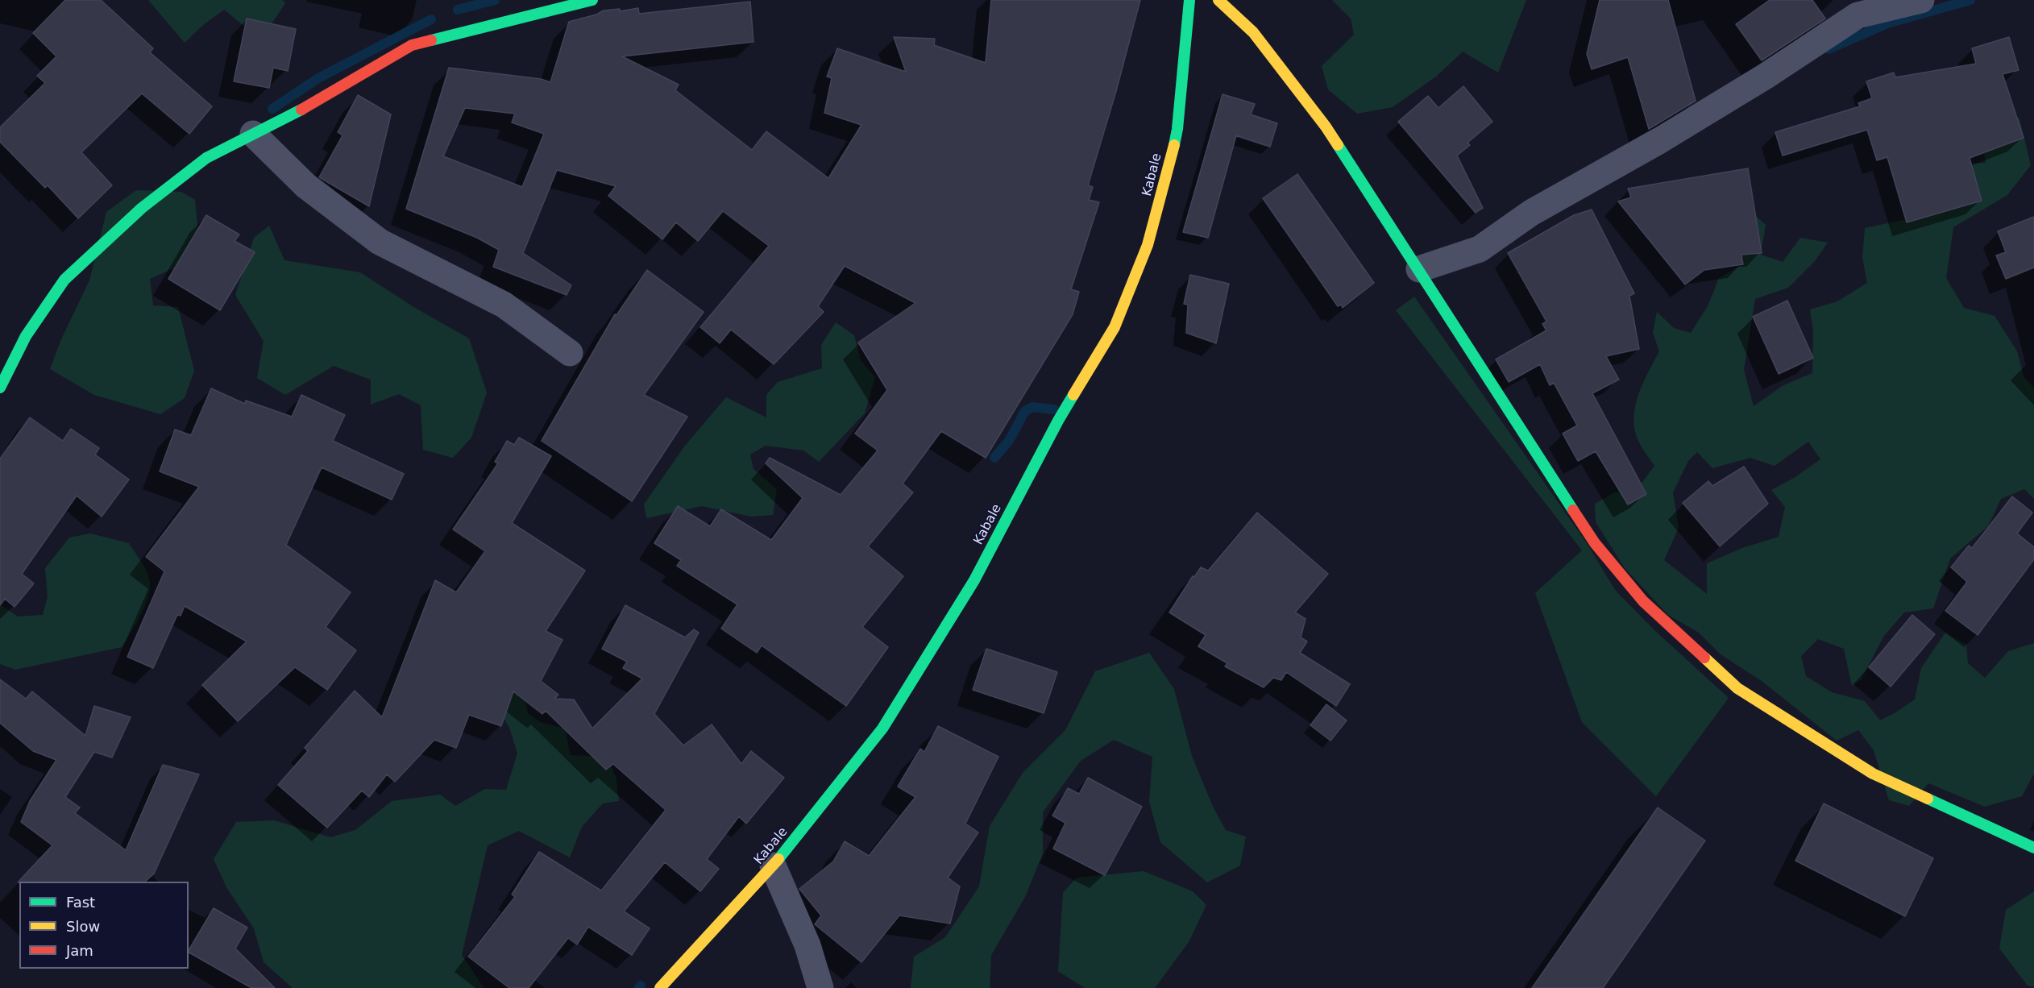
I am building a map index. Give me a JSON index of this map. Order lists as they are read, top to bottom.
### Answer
{
  "streets": {
    "street": ["Kabale"]
  },
  "legend": ["Fast", "Slow", "Jam"]
}
